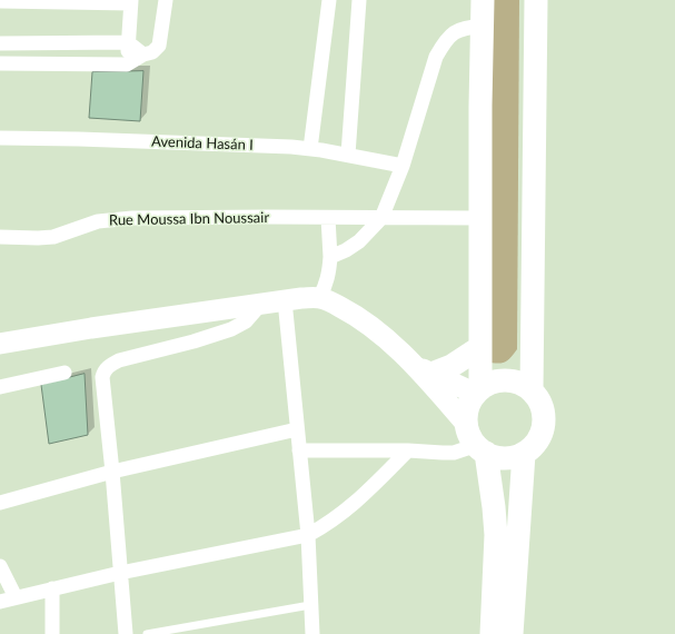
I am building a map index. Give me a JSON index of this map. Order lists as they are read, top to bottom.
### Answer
{
  "streets": {
    "street": ["Avenida Hasán I", "Rue Moussa Ibn Noussair"]
  }
}
